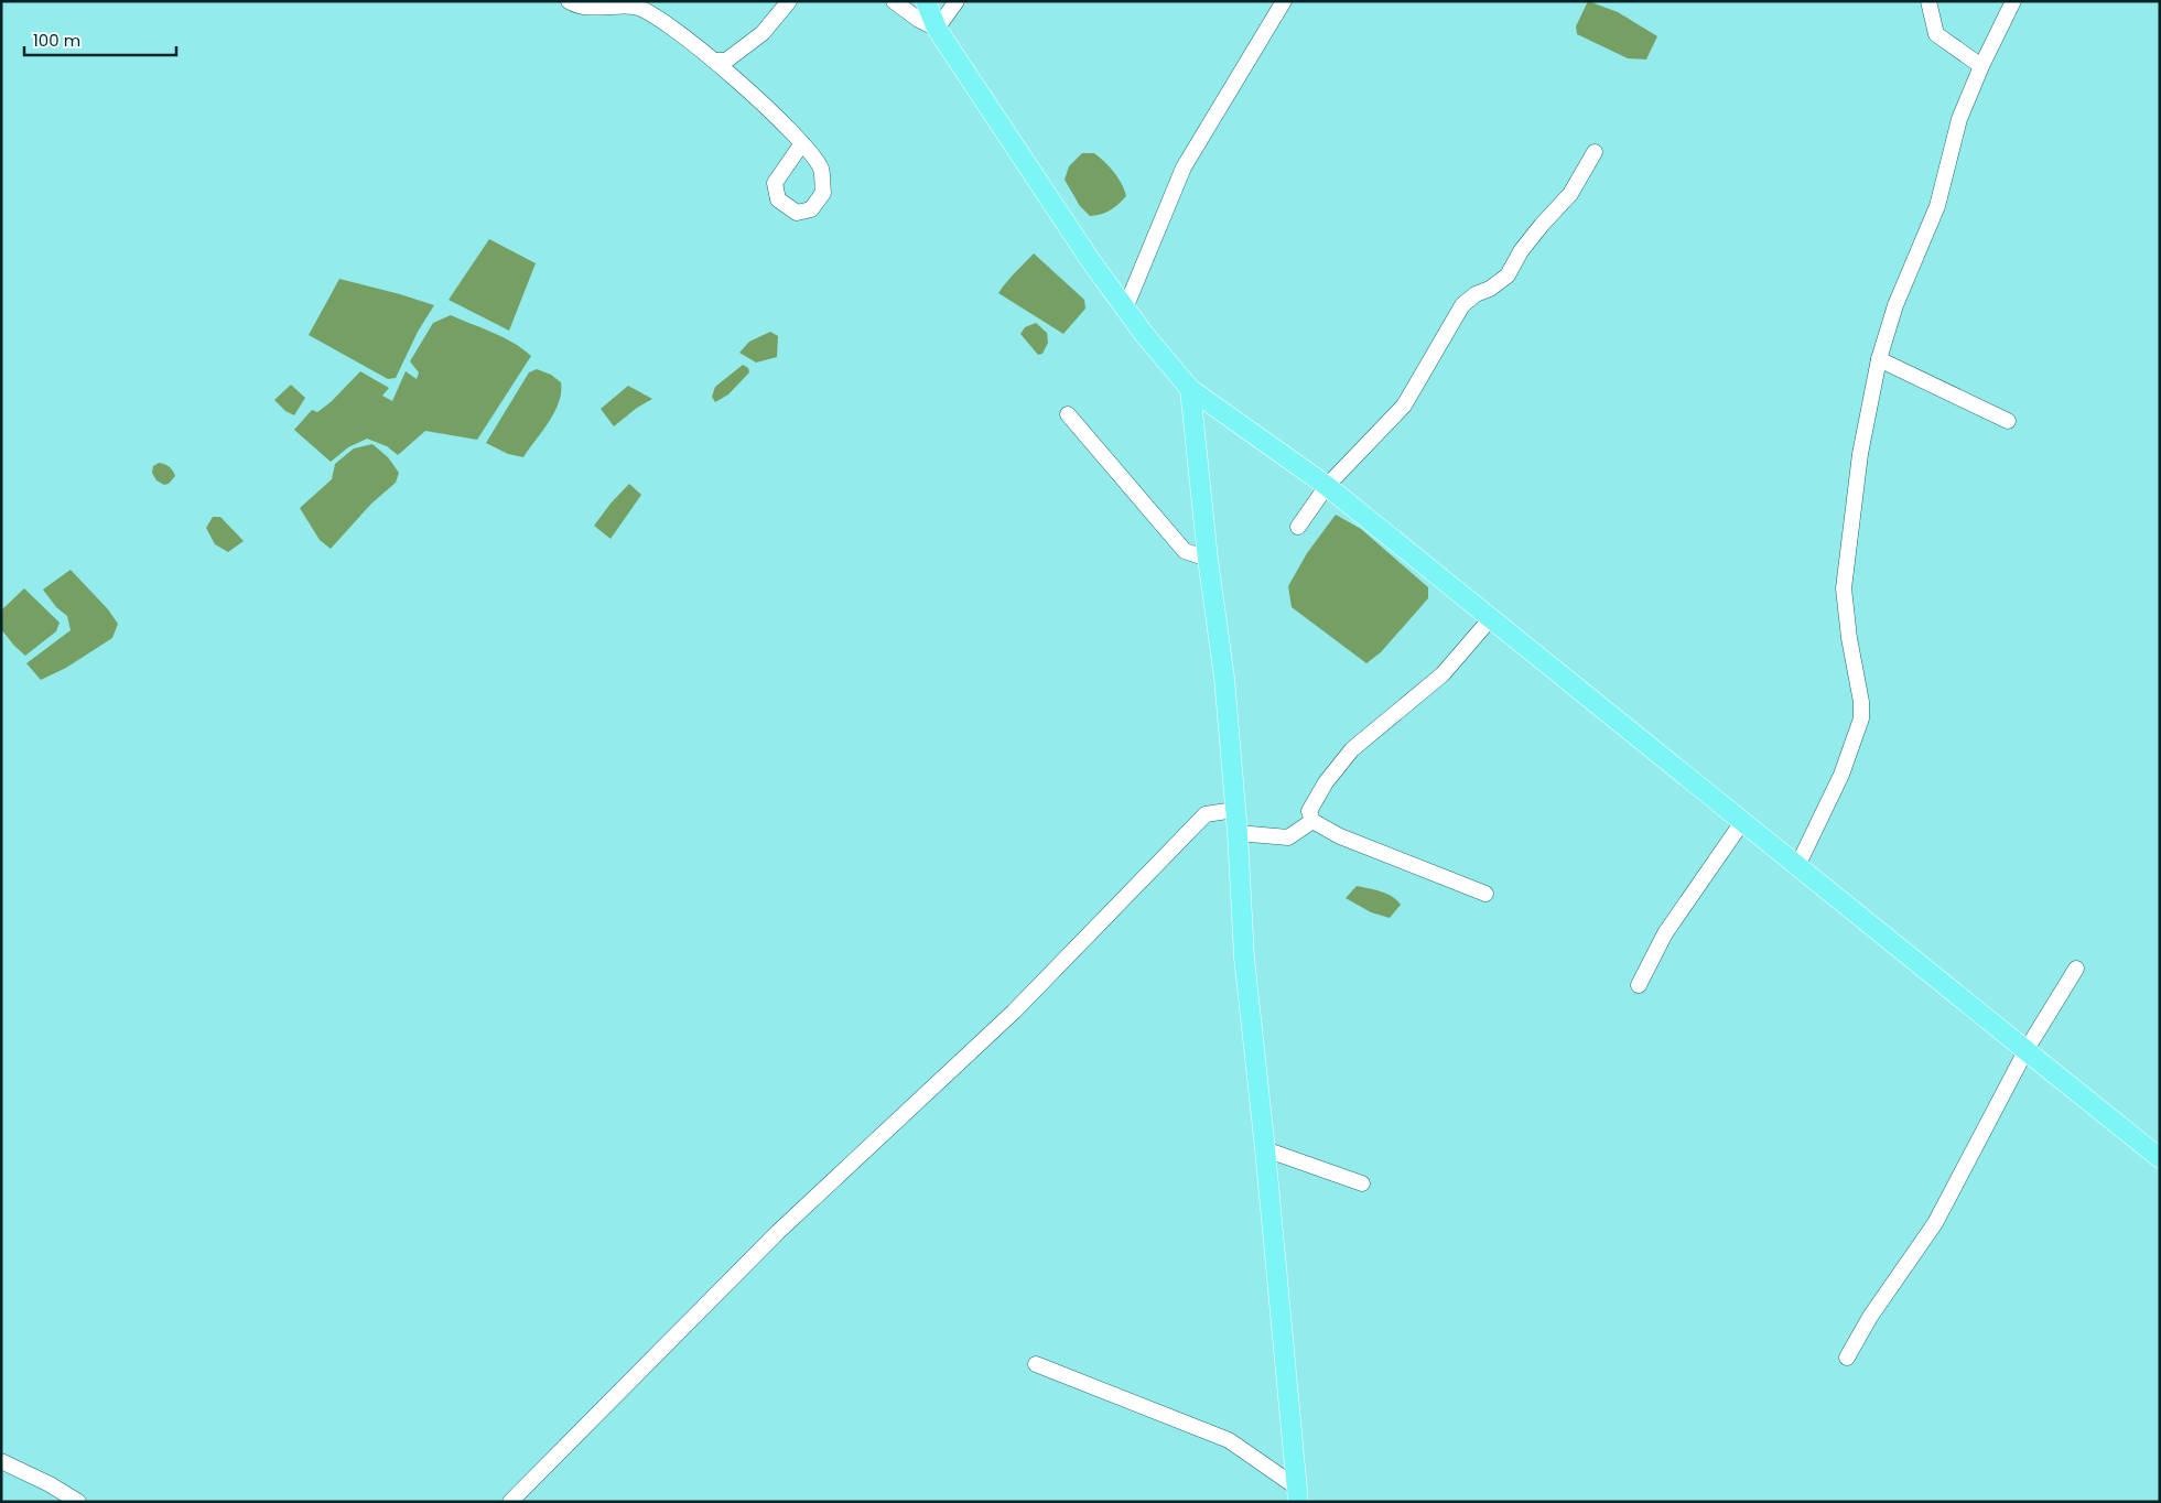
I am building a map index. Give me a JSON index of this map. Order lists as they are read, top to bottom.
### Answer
{
  "scale_bar": "100 m"
}
